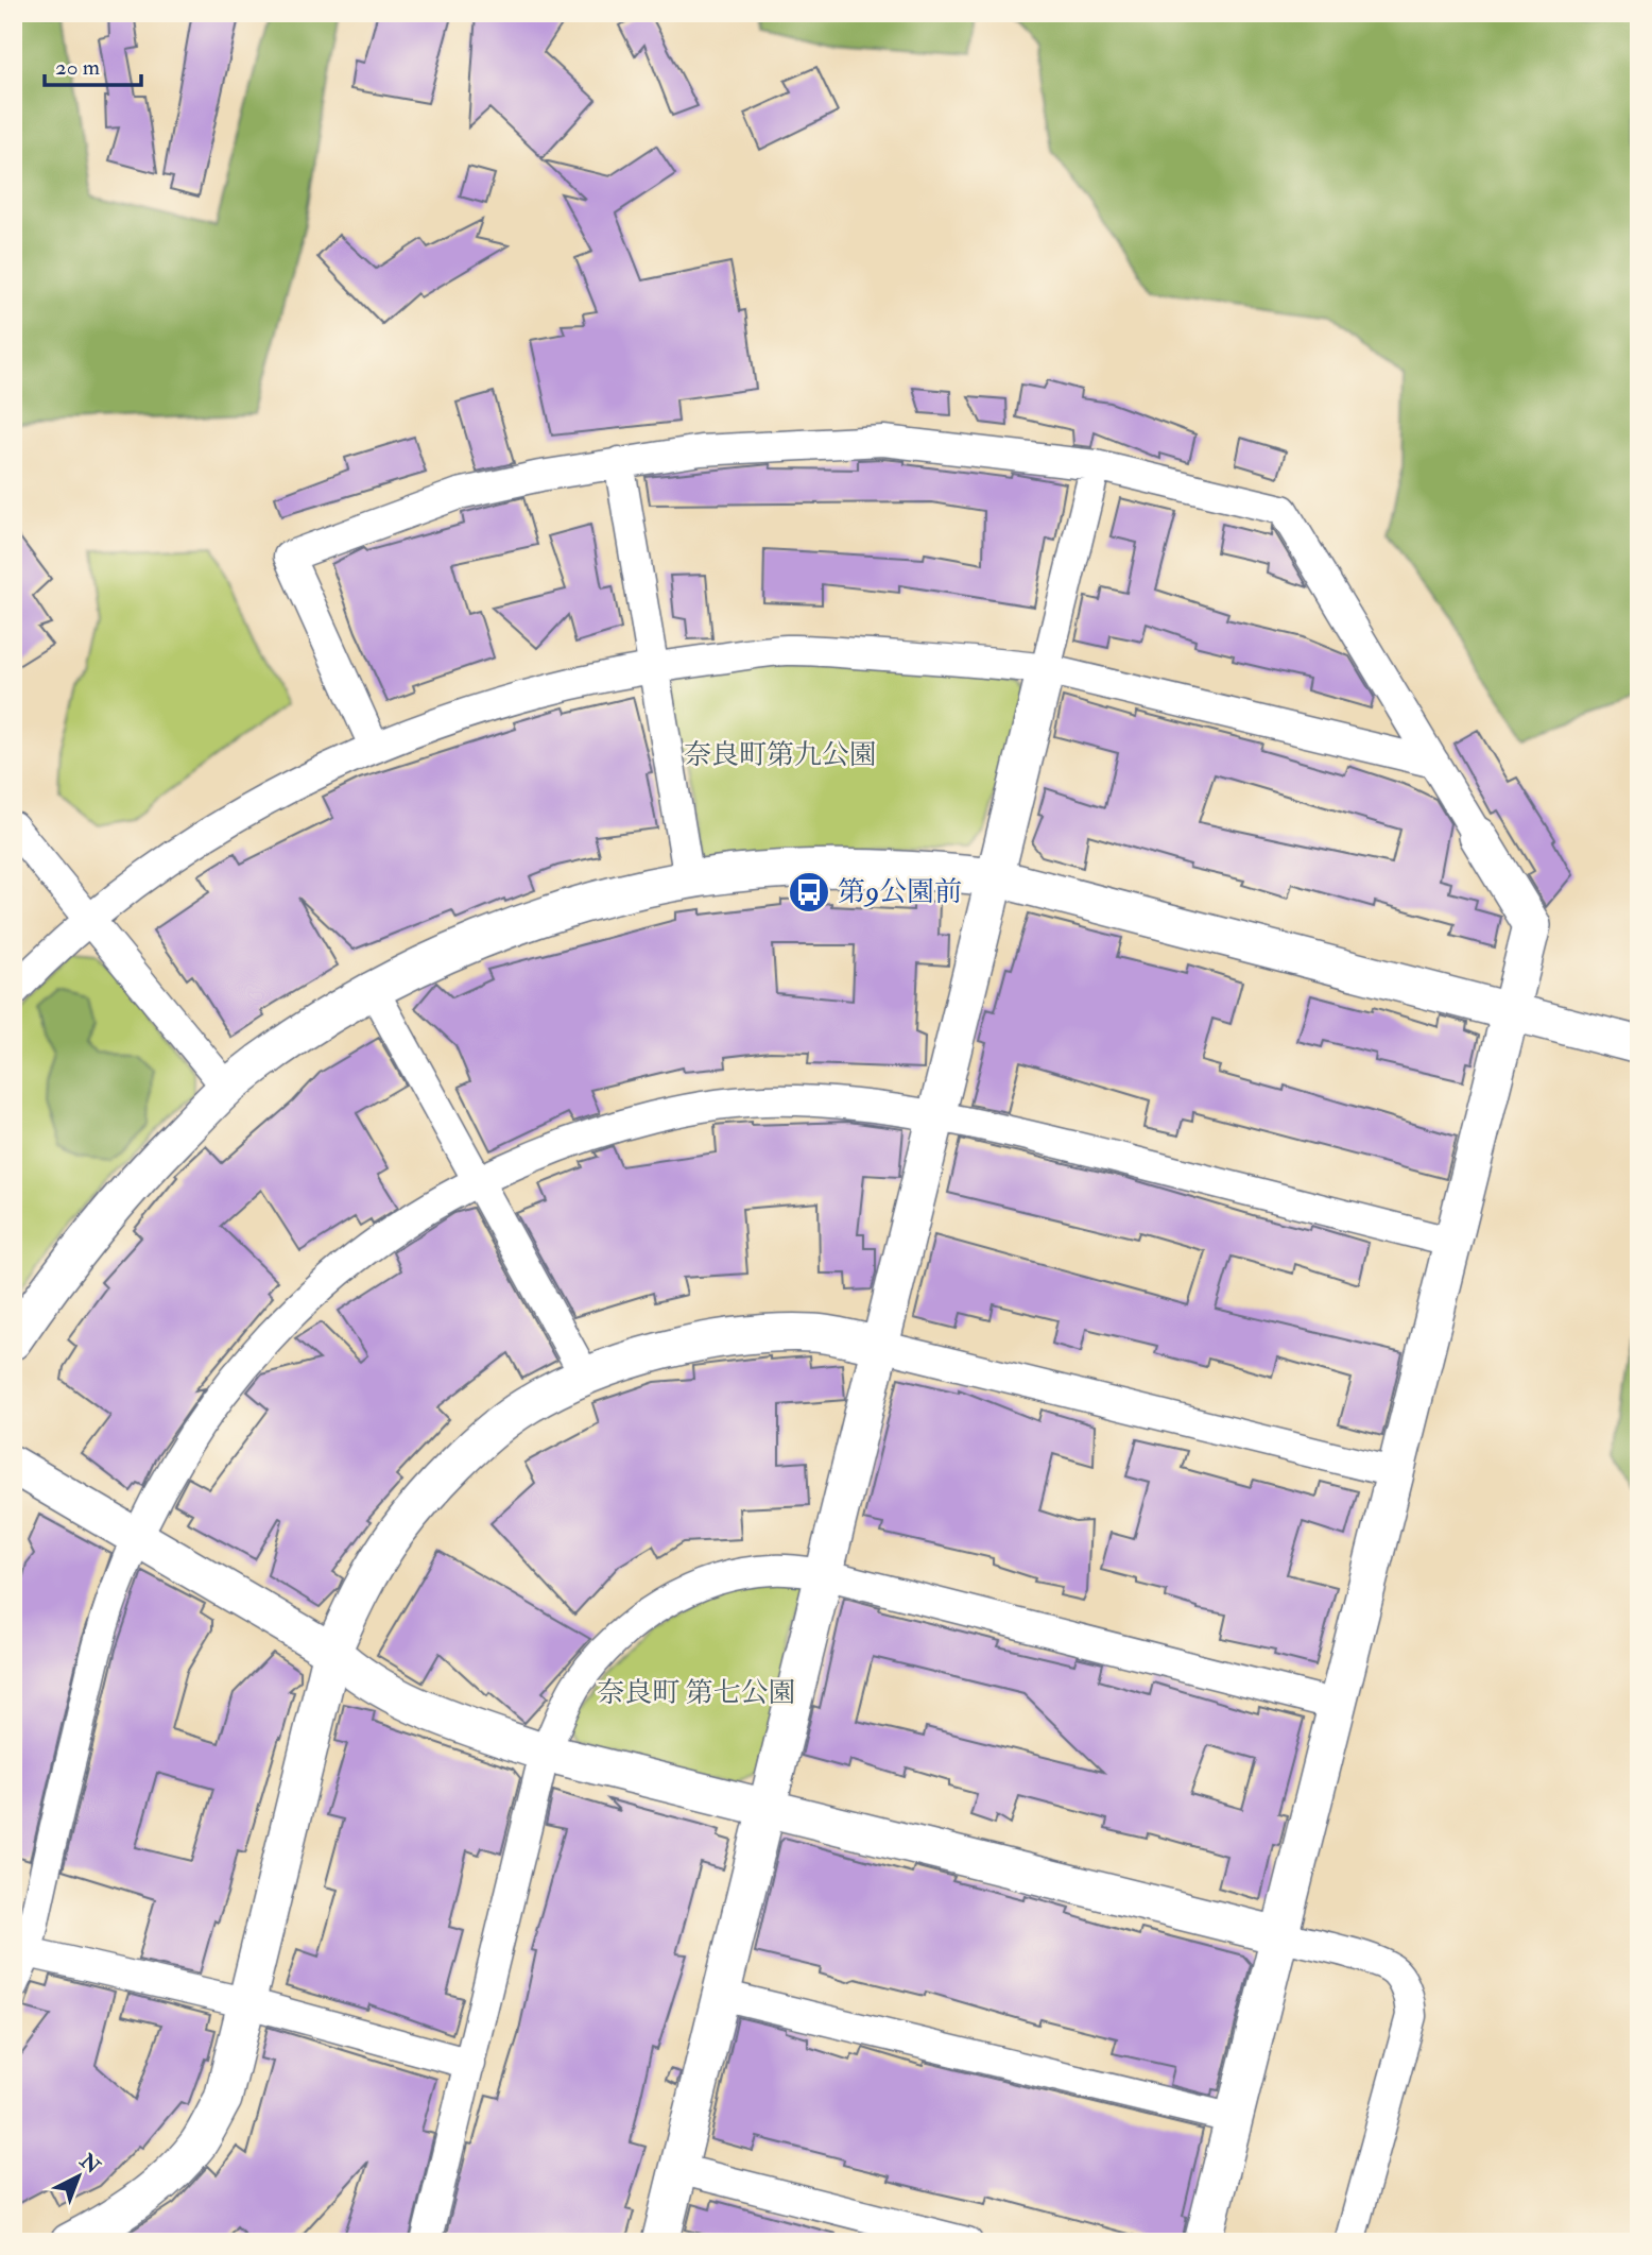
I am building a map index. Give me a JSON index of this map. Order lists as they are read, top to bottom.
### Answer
{
  "parks": ["奈良町第九公園", "奈良町 第七公園"],
  "places": {
    "bus stop": ["第9公園前"]
  },
  "scale_bar": "20 m",
  "north": "top right"
}
